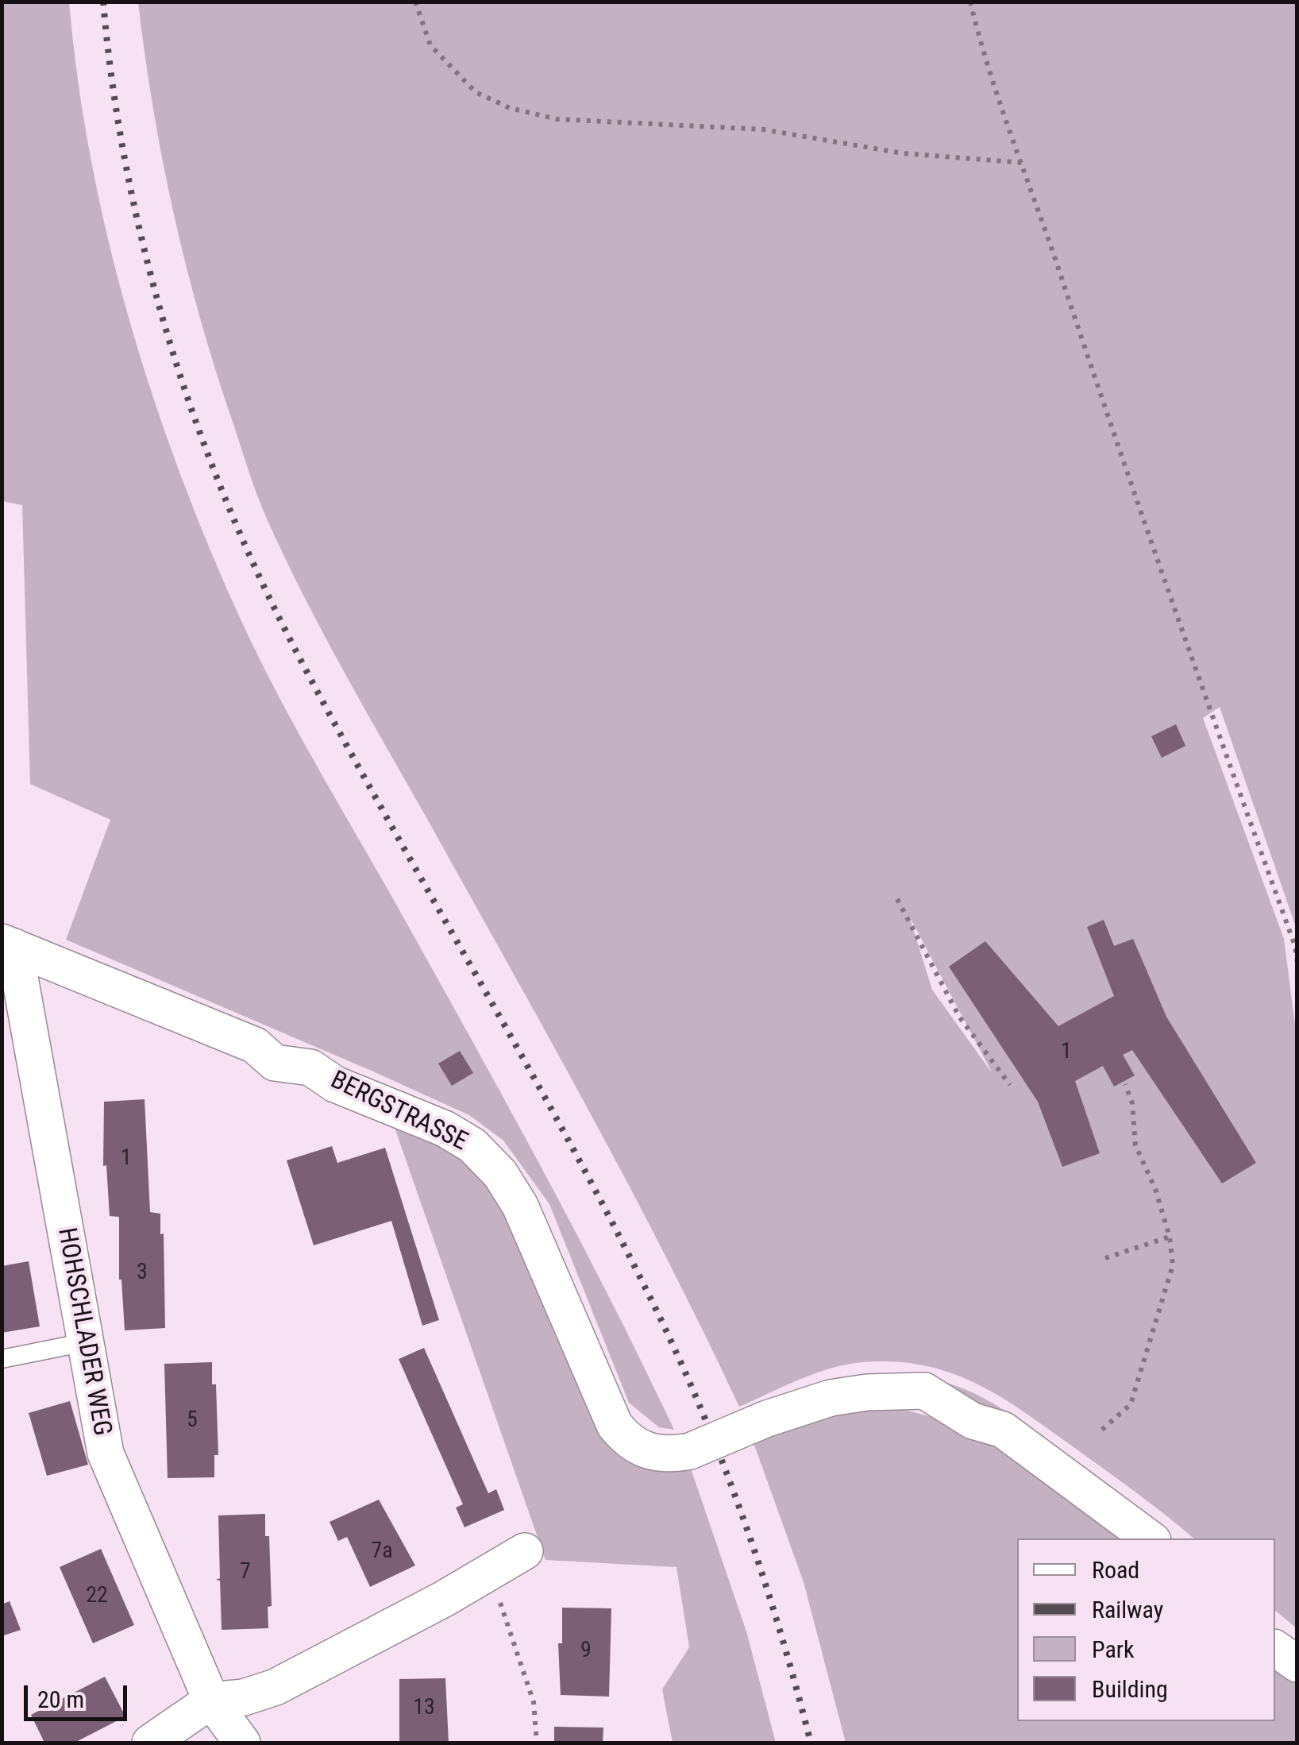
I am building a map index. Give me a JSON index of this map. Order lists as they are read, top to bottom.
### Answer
{
  "streets": {
    "street": ["BERGSTRASSE", "HOHSCHLADER WEG"]
  },
  "crossings": [
    ["BERGSTRASSE", "HOHSCHLADER WEG"]
  ],
  "house_numbers": [
    "1",
    "1",
    "3",
    "5",
    "7a",
    "7",
    "22",
    "9",
    "13"
  ],
  "legend": [
    "Road",
    "Railway",
    "Park",
    "Building"
  ],
  "scale_bar": "20 m"
}
